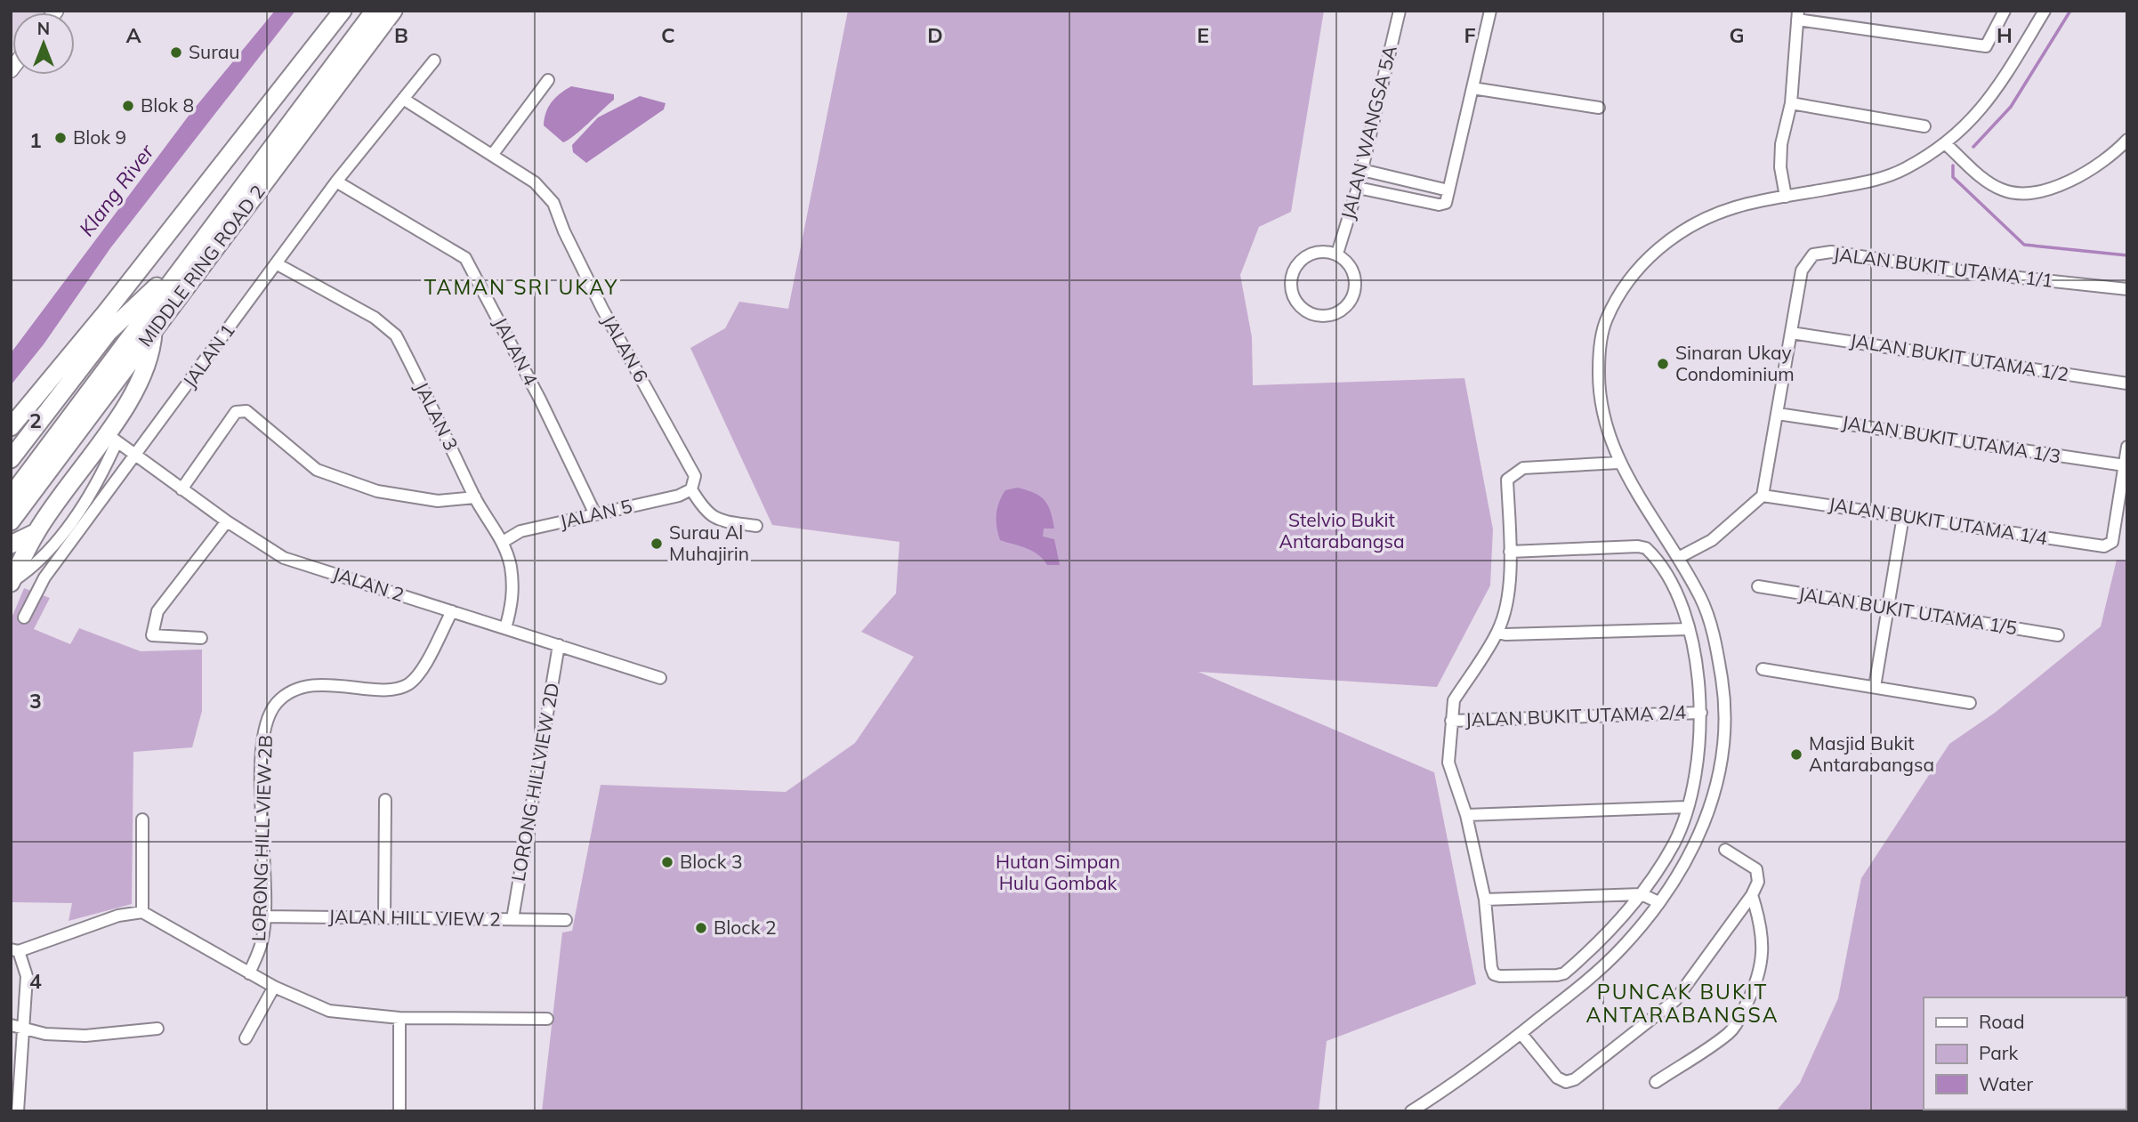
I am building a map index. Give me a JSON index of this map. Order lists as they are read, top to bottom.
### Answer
{
  "streets": {
    "highway": ["MIDDLE RING ROAD 2"],
    "street": [
      "JALAN WANGSA 5A",
      "JALAN BUKIT UTAMA 1/1",
      "JALAN 6",
      "JALAN 4",
      "JALAN 1",
      "JALAN BUKIT UTAMA 1/2",
      "JALAN 3",
      "JALAN BUKIT UTAMA 1/3",
      "JALAN 5",
      "JALAN BUKIT UTAMA 1/4",
      "JALAN 2",
      "JALAN BUKIT UTAMA 1/5",
      "JALAN BUKIT UTAMA 2/4",
      "LORONG HILLVIEW 2D",
      "LORONG HILL VIEW 2B",
      "JALAN HILL VIEW 2"
    ]
  },
  "crossings": [
    ["JALAN BUKIT UTAMA 1/1", "JALAN BUKIT UTAMA 1/2"],
    ["JALAN BUKIT UTAMA 1/1", "JALAN BUKIT UTAMA 1/3"],
    ["JALAN BUKIT UTAMA 1/1", "JALAN BUKIT UTAMA 1/4"],
    ["JALAN 6", "JALAN 1"],
    ["JALAN 6", "JALAN 5"],
    ["JALAN 4", "JALAN 1"],
    ["JALAN 4", "JALAN 5"],
    ["JALAN 1", "JALAN 3"],
    ["JALAN 1", "JALAN 2"],
    ["JALAN 3", "JALAN 5"],
    ["JALAN 3", "JALAN 2"],
    ["JALAN BUKIT UTAMA 1/3", "JALAN BUKIT UTAMA 1/4"],
    ["JALAN 2", "LORONG HILLVIEW 2D"],
    ["JALAN 2", "LORONG HILL VIEW 2B"],
    ["LORONG HILLVIEW 2D", "JALAN HILL VIEW 2"],
    ["LORONG HILL VIEW 2B", "JALAN HILL VIEW 2"]
  ],
  "districts": ["TAMAN SRI UKAY", "PUNCAK BUKIT ANTARABANGSA"],
  "water": ["Klang River"],
  "parks": ["Stelvio Bukit Antarabangsa", "Hutan Simpan Hulu Gombak"],
  "places": [
    "Surau",
    "Blok 8",
    "Blok 9",
    "Sinaran Ukay Condominium",
    "Surau Al Muhajirin",
    "Masjid Bukit Antarabangsa",
    "Block 3",
    "Block 2"
  ],
  "legend": ["Road", "Park", "Water"],
  "north": "top",
  "grid": {
    "columns": [
      "A",
      "B",
      "C",
      "D",
      "E",
      "F",
      "G",
      "H"
    ],
    "rows": [
      "1",
      "2",
      "3",
      "4"
    ]
  }
}
